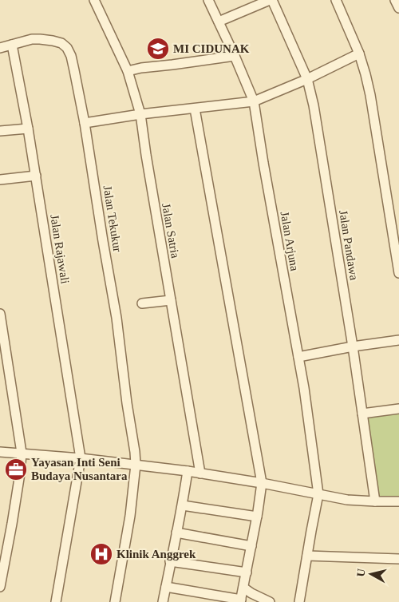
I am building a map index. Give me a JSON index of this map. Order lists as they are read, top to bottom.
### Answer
{
  "streets": {
    "street": [
      "Jalan Tekukur",
      "Jalan Satria",
      "Jalan Arjuna",
      "Jalan Pandawa",
      "Jalan Rajawali"
    ]
  },
  "crossings": [
    ["Jalan Tekukur", "Jalan Rajawali"]
  ],
  "places": {
    "school or university": ["MI CIDUNAK"],
    "office": ["Yayasan Inti Seni Budaya Nusantara"],
    "hospital": ["Klinik Anggrek"]
  },
  "north": "left"
}
